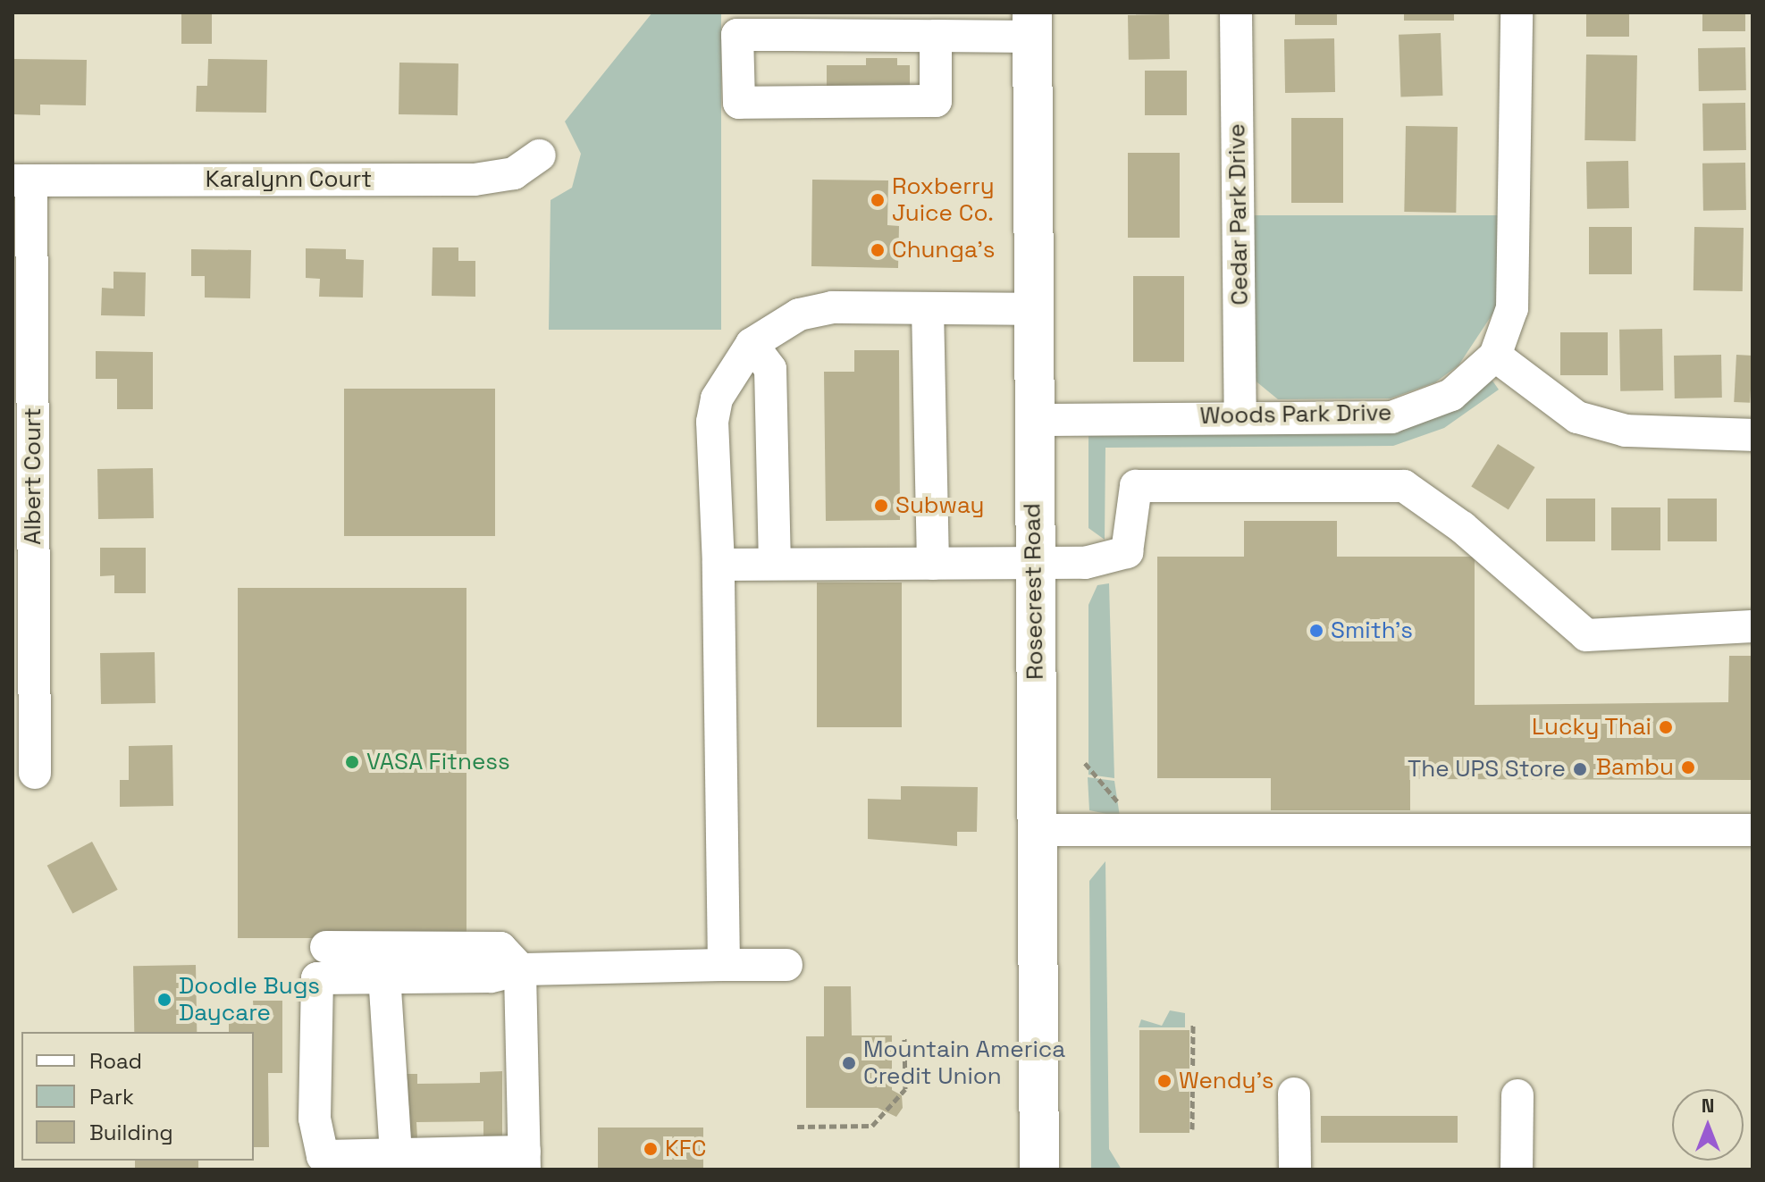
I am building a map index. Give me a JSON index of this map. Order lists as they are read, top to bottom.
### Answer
{
  "streets": {
    "main road": ["Rosecrest Road"],
    "street": [
      "Karalynn Court",
      "Cedar Park Drive",
      "Woods Park Drive",
      "Albert Court"
    ]
  },
  "crossings": [
    ["Karalynn Court", "Albert Court"],
    ["Cedar Park Drive", "Woods Park Drive"],
    ["Woods Park Drive", "Rosecrest Road"]
  ],
  "places": [
    "Roxberry Juice Co.",
    "Chunga's",
    "Subway",
    "Smith's",
    "Lucky Thai",
    "VASA Fitness",
    "Bambu",
    "The UPS Store",
    "Doodle Bugs Daycare",
    "Mountain America Credit Union",
    "Wendy's",
    "KFC"
  ],
  "legend": ["Road", "Park", "Building"],
  "north": "top"
}
